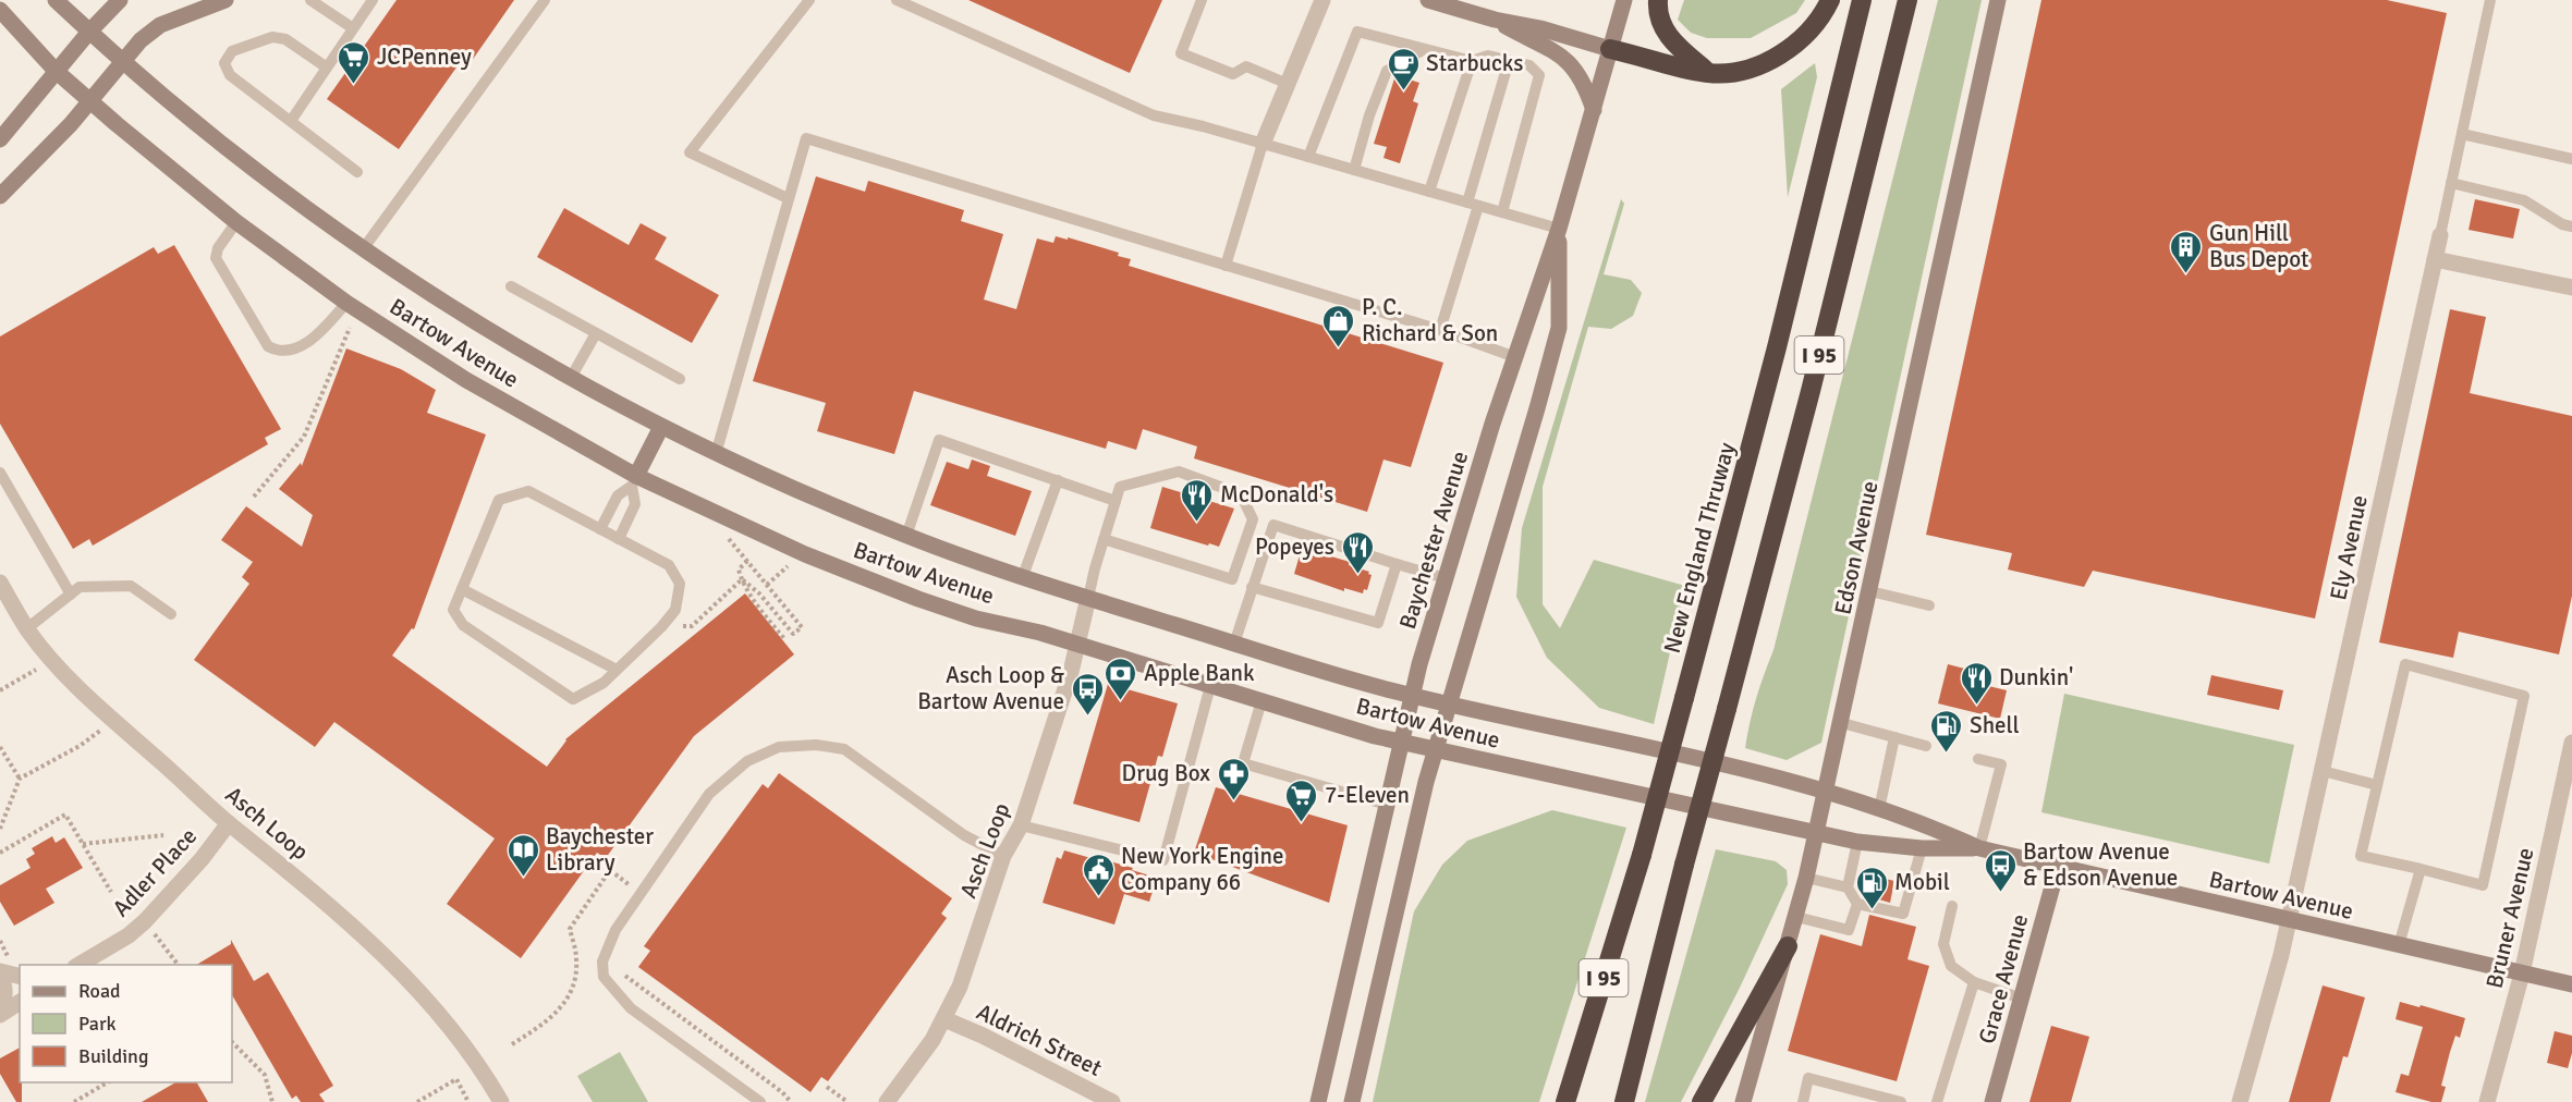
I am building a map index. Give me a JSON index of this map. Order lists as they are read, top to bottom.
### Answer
{
  "streets": {
    "highway": ["I 95", "New England Thruway"],
    "main road": [
      "Bartow Avenue",
      "Baychester Avenue",
      "Edson Avenue",
      "Grace Avenue"
    ],
    "street": [
      "Ely Avenue",
      "Asch Loop",
      "Adler Place",
      "Bruner Avenue",
      "Aldrich Street"
    ]
  },
  "crossings": [
    ["Bartow Avenue", "Baychester Avenue"],
    ["Bartow Avenue", "Edson Avenue"],
    ["Bartow Avenue", "Ely Avenue"],
    ["Bartow Avenue", "Asch Loop"],
    ["Bartow Avenue", "Bruner Avenue"],
    ["Bartow Avenue", "Grace Avenue"],
    ["Asch Loop", "Adler Place"],
    ["Asch Loop", "Aldrich Street"]
  ],
  "places": {
    "supermarket": ["JCPenney", "7-Eleven"],
    "cafe": ["Starbucks"],
    "building": ["Gun Hill Bus Depot"],
    "shop": ["P. C. Richard & Son"],
    "restaurant": ["McDonald's", "Popeyes", "Dunkin'"],
    "bank": ["Apple Bank"],
    "bus stop": ["Asch Loop & Bartow Avenue", "Bartow Avenue & Edson Avenue"],
    "fuel station": ["Shell", "Mobil"],
    "pharmacy": ["Drug Box"],
    "library": ["Baychester Library"],
    "public building": ["New York Engine Company 66"]
  },
  "legend": ["Road", "Park", "Building"]
}
